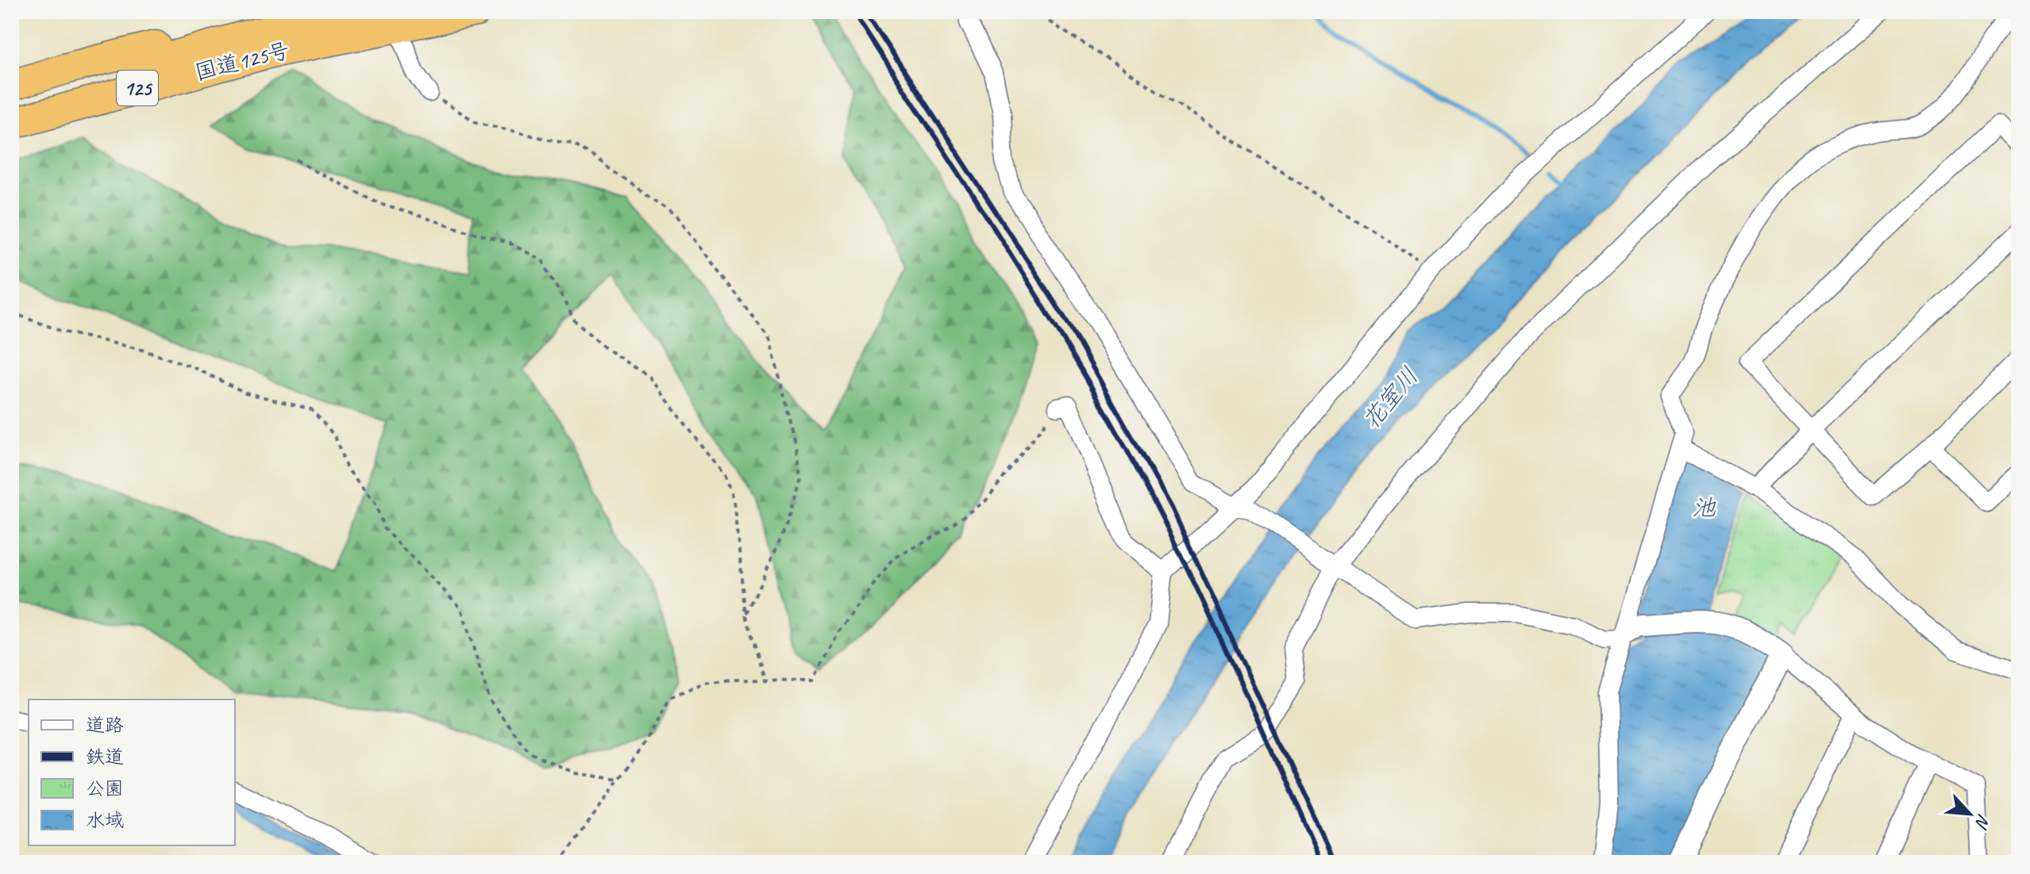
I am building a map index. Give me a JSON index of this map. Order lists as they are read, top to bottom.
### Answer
{
  "streets": {
    "highway": ["国道125号", "125"]
  },
  "water": ["花室川", "池"],
  "legend": [
    "道路",
    "鉄道",
    "公園",
    "水域"
  ],
  "north": "bottom right"
}
